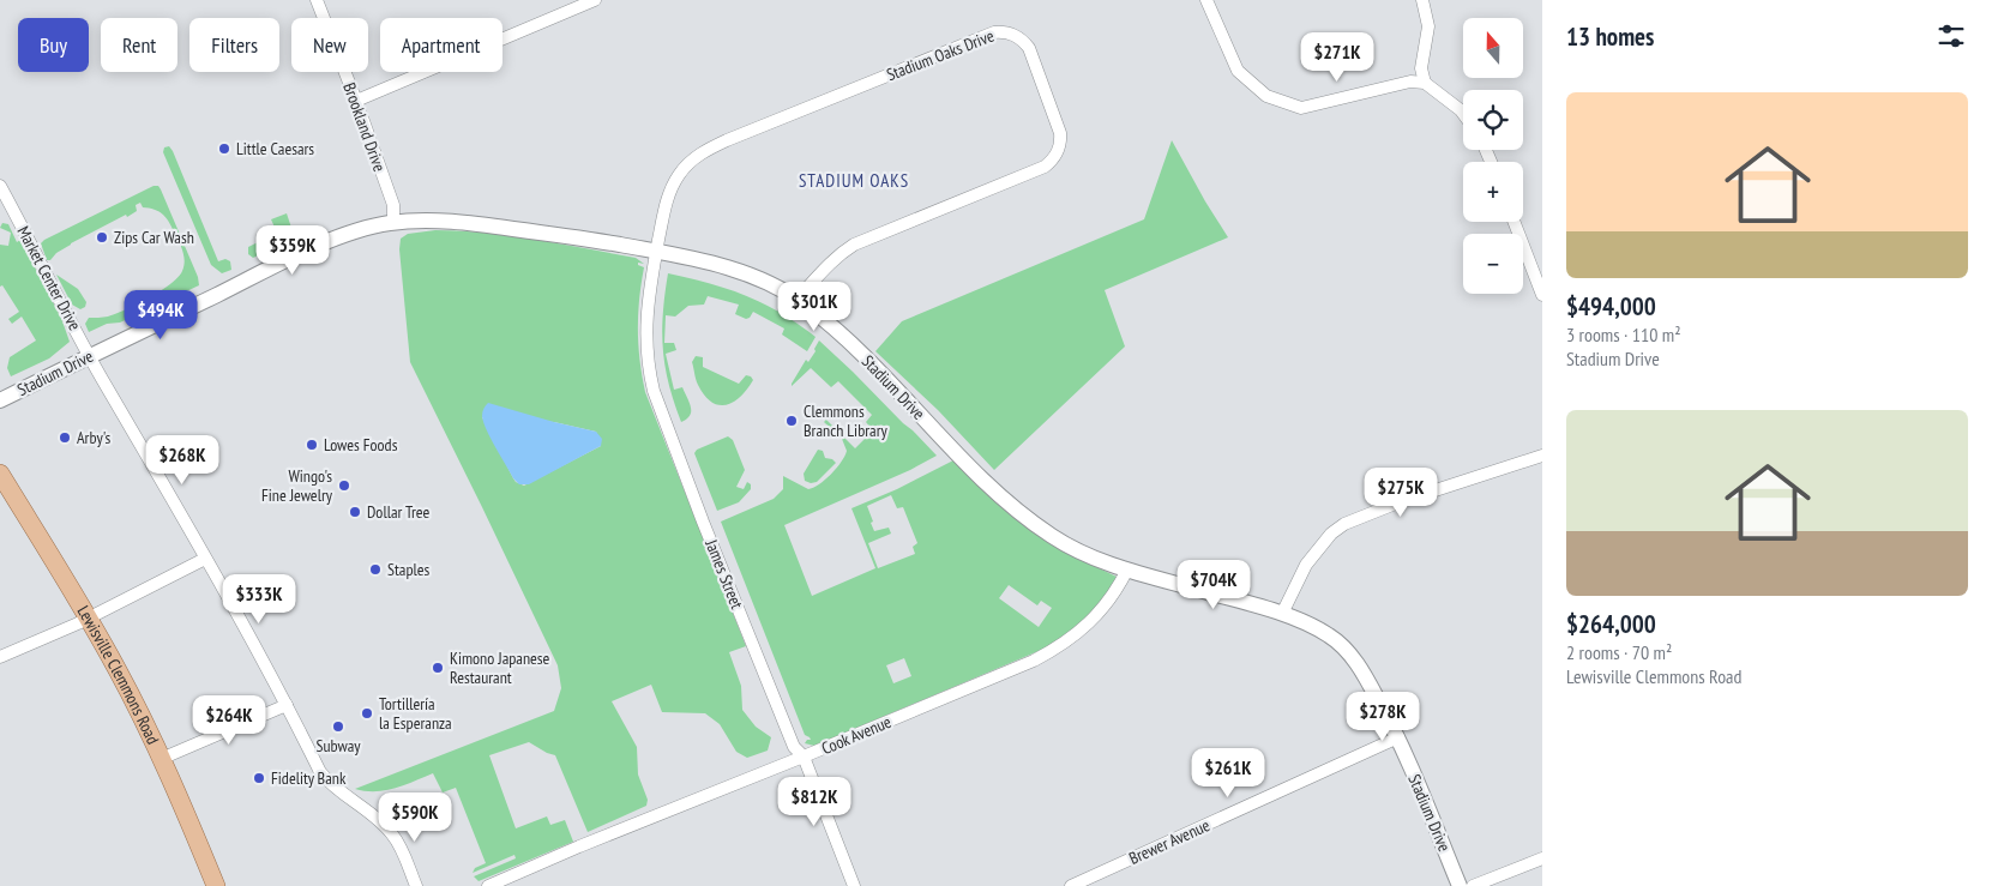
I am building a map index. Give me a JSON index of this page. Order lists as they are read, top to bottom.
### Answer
{
  "streets": {
    "main road": ["Lewisville Clemmons Road"],
    "street": [
      "Stadium Oaks Drive",
      "Brookland Drive",
      "Market Center Drive",
      "Stadium Drive",
      "James Street",
      "Cook Avenue",
      "Brewer Avenue"
    ]
  },
  "crossings": [
    ["Stadium Oaks Drive", "Stadium Drive"],
    ["Stadium Oaks Drive", "James Street"],
    ["Brookland Drive", "Stadium Drive"],
    ["Market Center Drive", "Stadium Drive"],
    ["Stadium Drive", "James Street"],
    ["Stadium Drive", "Cook Avenue"],
    ["Stadium Drive", "Brewer Avenue"],
    ["James Street", "Cook Avenue"]
  ],
  "districts": ["STADIUM OAKS"],
  "places": [
    "Little Caesars",
    "Zips Car Wash",
    "Clemmons Branch Library",
    "Arby's",
    "Lowes Foods",
    "Wingo's Fine Jewelry",
    "Dollar Tree",
    "Staples",
    "Kimono Japanese Restaurant",
    "Tortillería la Esperanza",
    "Subway",
    "Fidelity Bank"
  ],
  "north": "top",
  "page": {
    "heading": "13 homes",
    "map_buttons": ["+", "−"],
    "chip": [
      "Buy",
      "Rent",
      "Filters",
      "New",
      "Apartment"
    ],
    "price": [
      "$271K",
      "$359K",
      "$301K",
      "$494K",
      "$268K",
      "$275K",
      "$704K",
      "$333K",
      "$278K",
      "$264K",
      "$261K",
      "$812K",
      "$590K"
    ],
    "list": [
      {
        "name": "$494,000",
        "note": "3 rooms · 110 m² · Stadium Drive"
      },
      {
        "name": "$264,000",
        "note": "2 rooms · 70 m² · Lewisville Clemmons Road"
      }
    ]
  }
}
